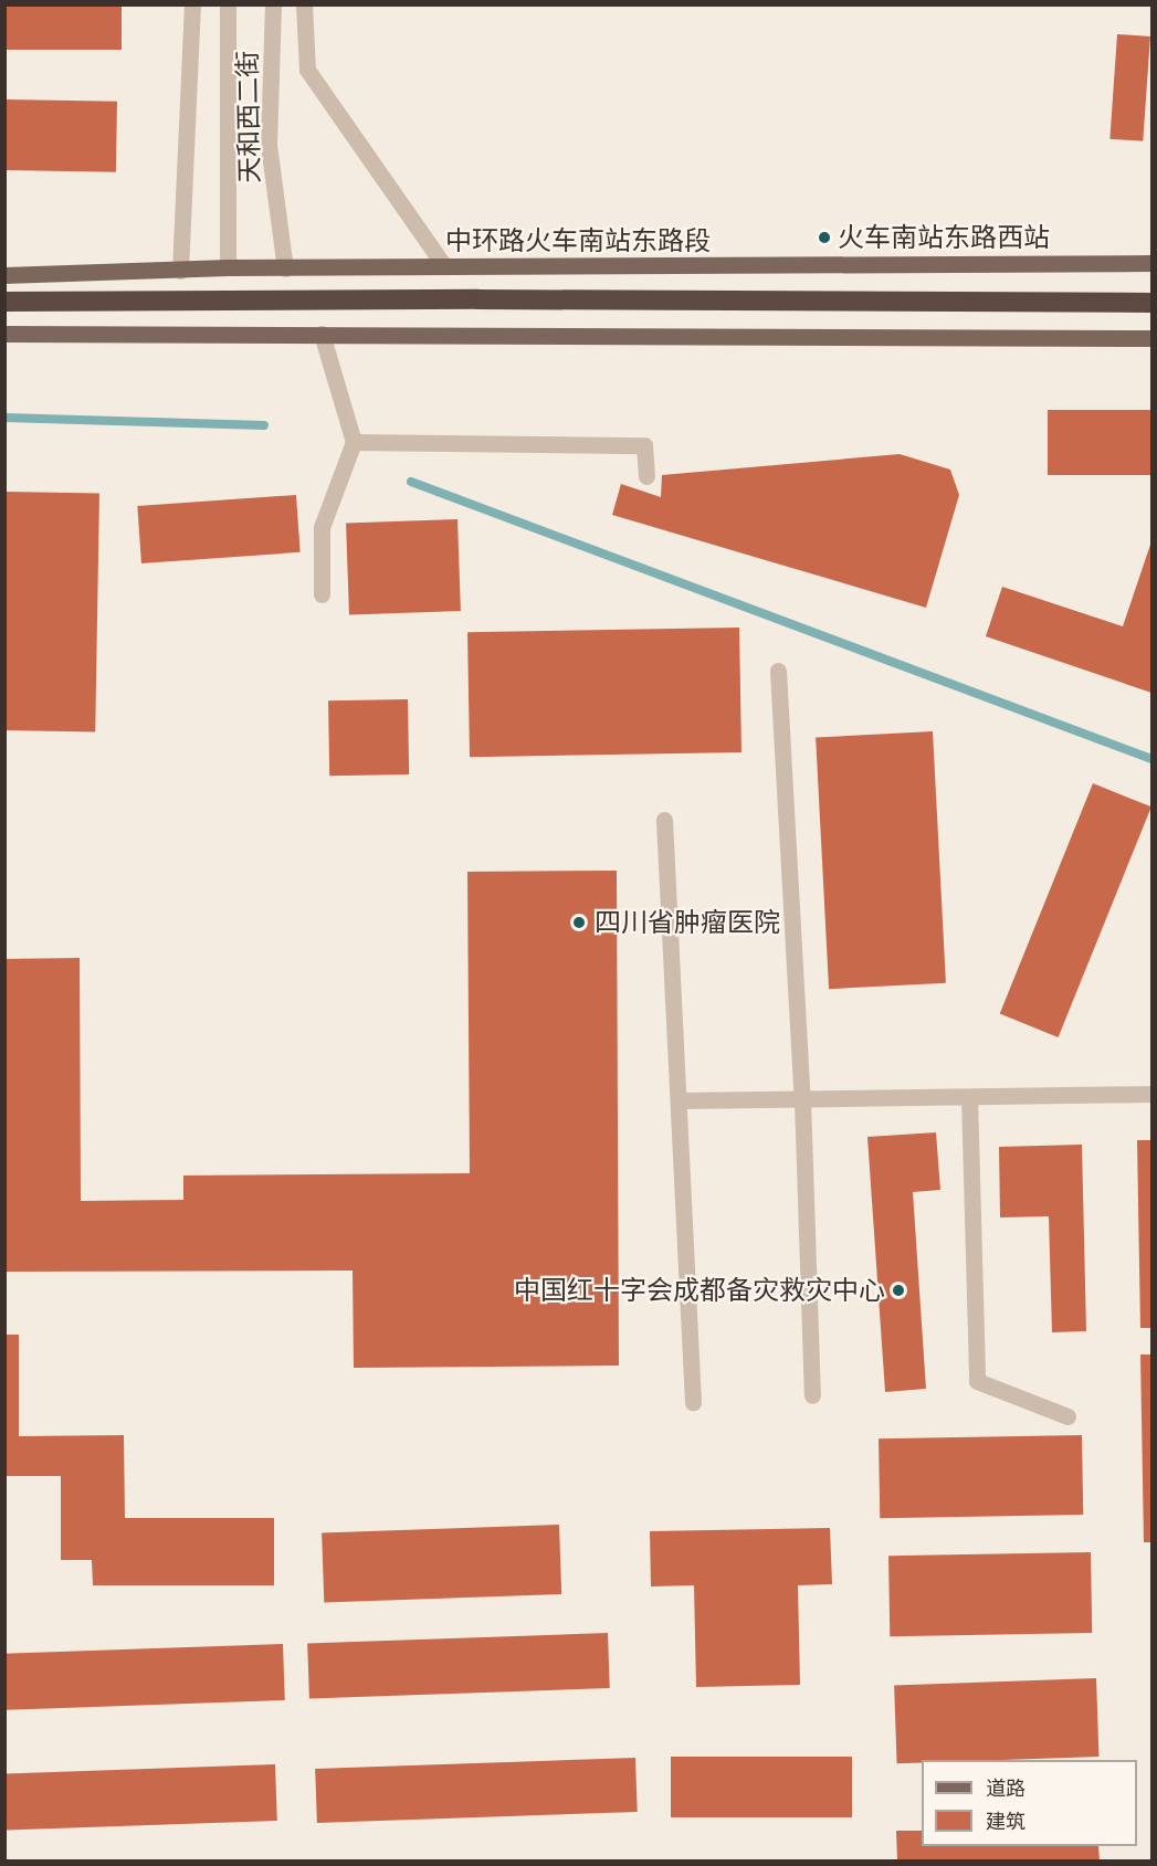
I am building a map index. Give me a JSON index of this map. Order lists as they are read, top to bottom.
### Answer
{
  "streets": {
    "main road": ["中环路火车南站东路段"],
    "street": ["天和西二街"]
  },
  "crossings": [
    ["天和西二街", "中环路火车南站东路段"]
  ],
  "places": ["火车南站东路西站", "四川省肿瘤医院", "中国红十字会成都备灾救灾中心"],
  "legend": ["道路", "建筑"]
}
